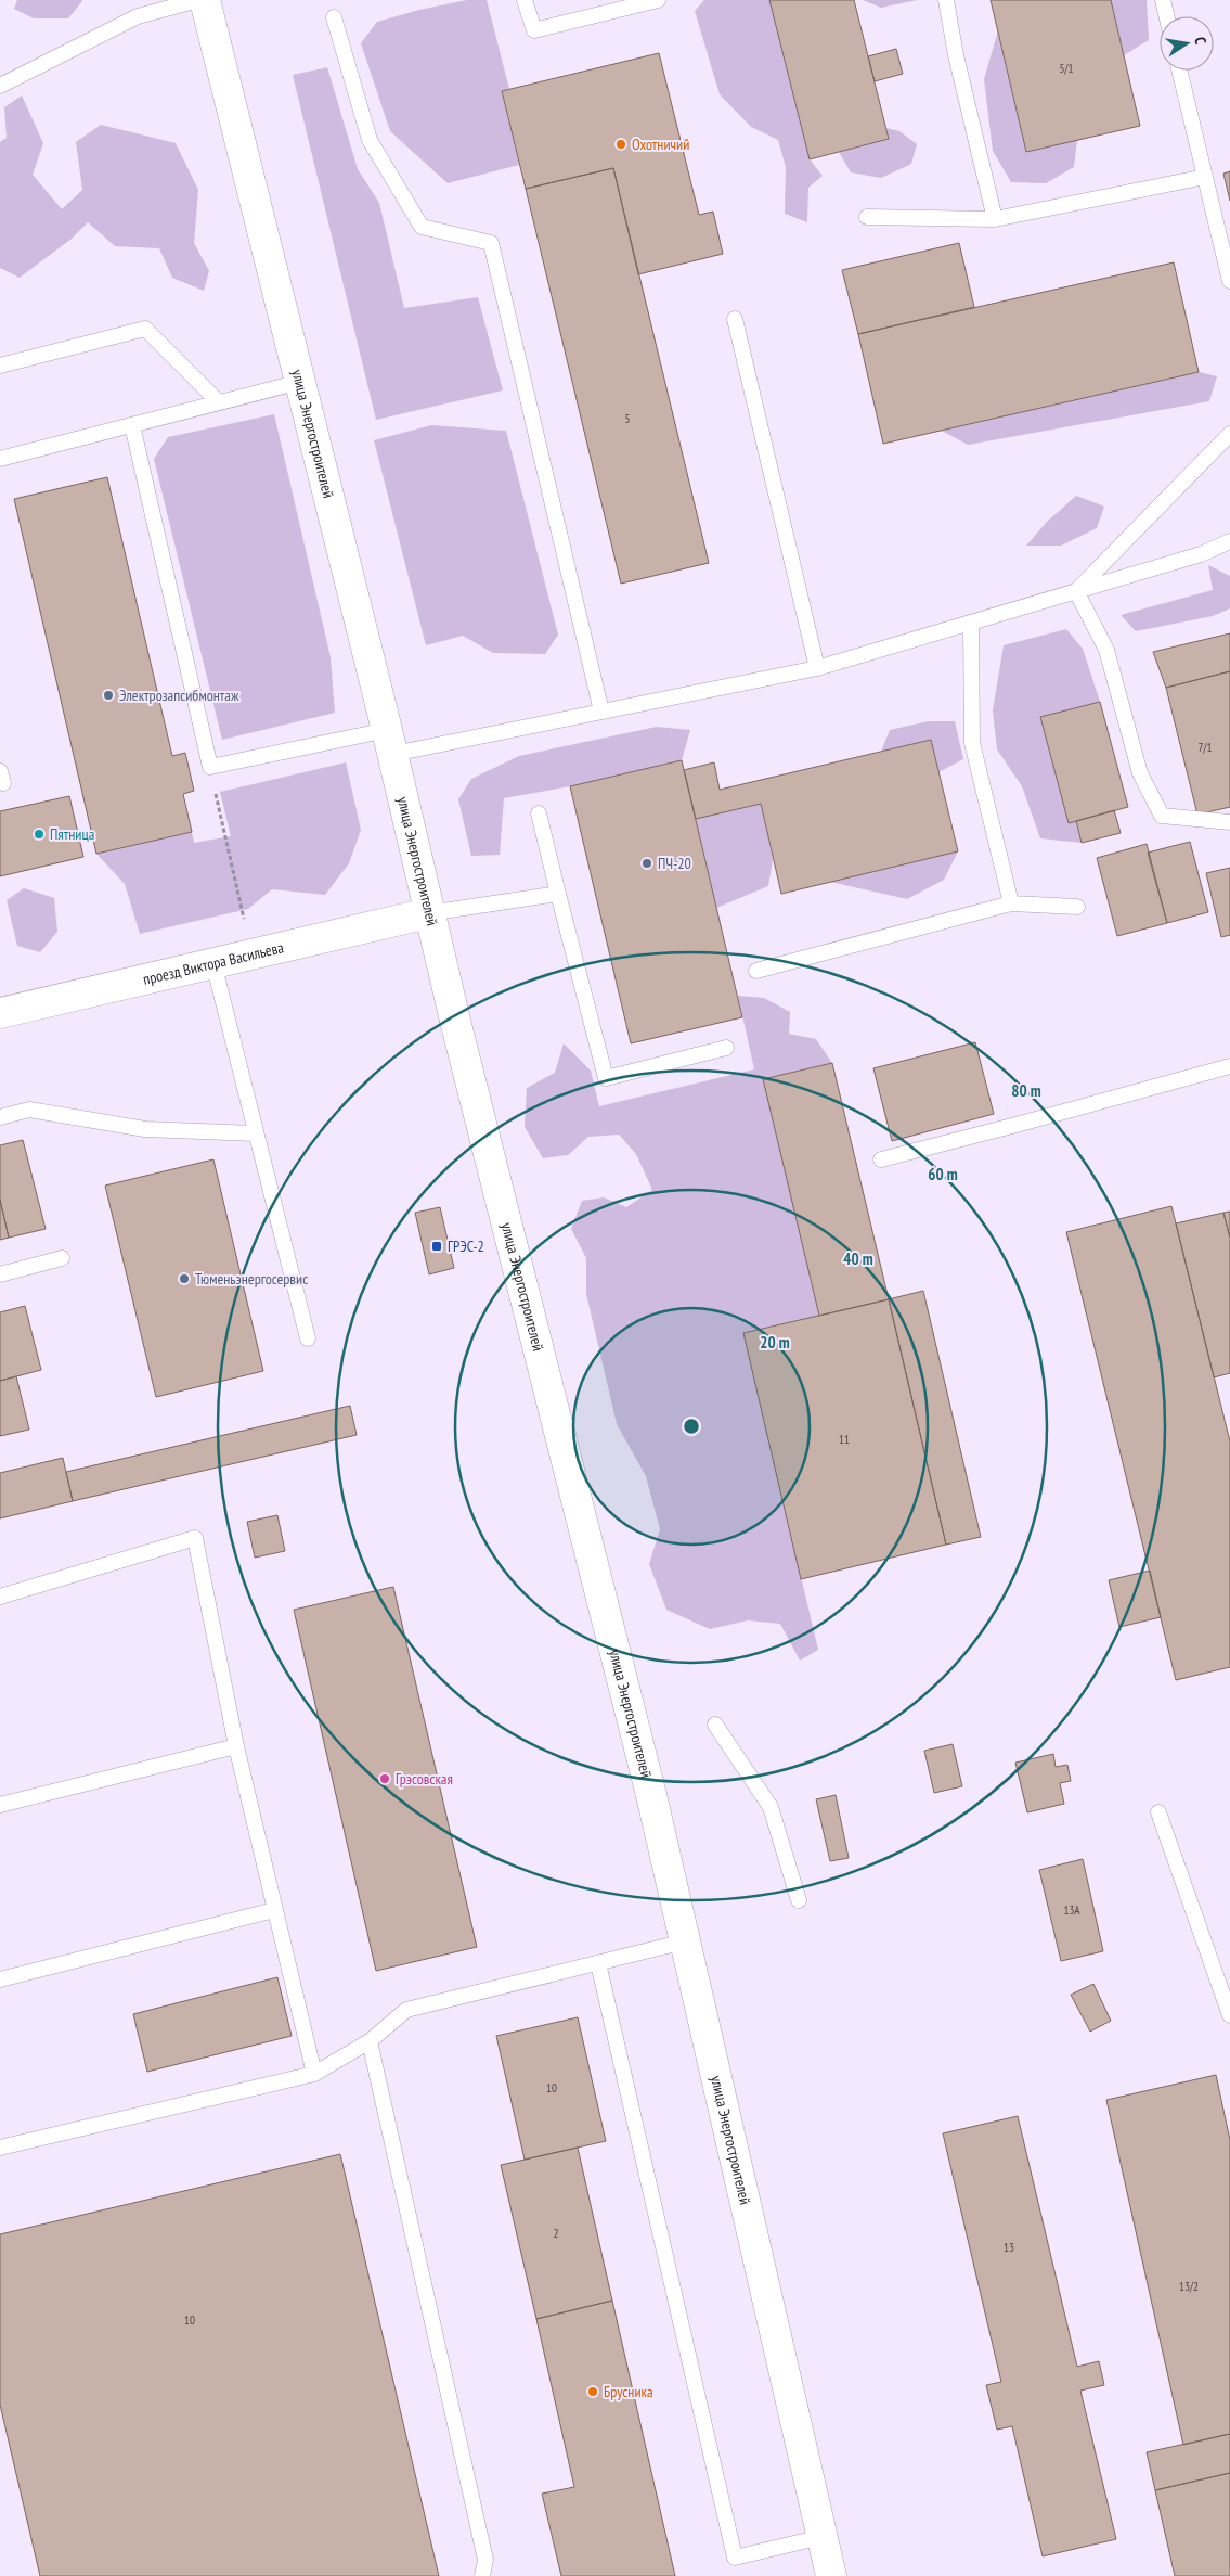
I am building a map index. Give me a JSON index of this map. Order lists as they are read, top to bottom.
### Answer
{
  "streets": {
    "main road": ["улица Энергостроителей", "проезд Виктора Васильева"]
  },
  "crossings": [
    ["улица Энергостроителей", "проезд Виктора Васильева"]
  ],
  "places": {
    "other": [
      "Охотничий",
      "Электрозапсибмонтаж",
      "Пятница",
      "ПЧ-20",
      "Тюменьэнергосервис",
      "Грэсовская",
      "Брусника"
    ],
    "transit": ["ГРЭС-2"]
  },
  "house_numbers": [
    "5/1",
    "5",
    "7/1",
    "11",
    "13А",
    "10",
    "2",
    "13",
    "13/2",
    "10"
  ],
  "north": "right",
  "rings": [
    "80 m",
    "60 m",
    "40 m",
    "20 m"
  ]
}
